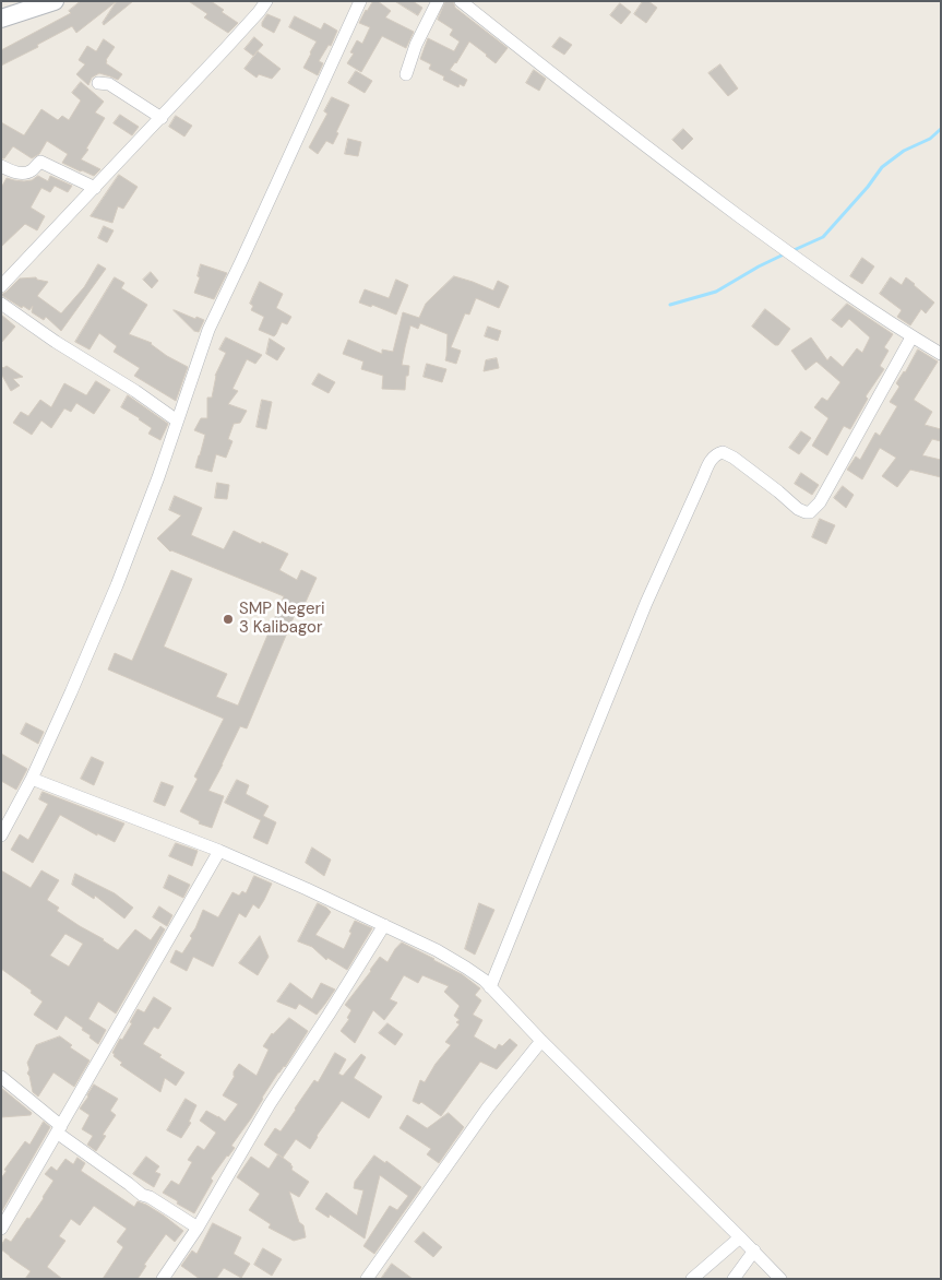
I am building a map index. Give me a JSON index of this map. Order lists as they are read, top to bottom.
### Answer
{
  "places": ["SMP Negeri 3 Kalibagor"]
}
